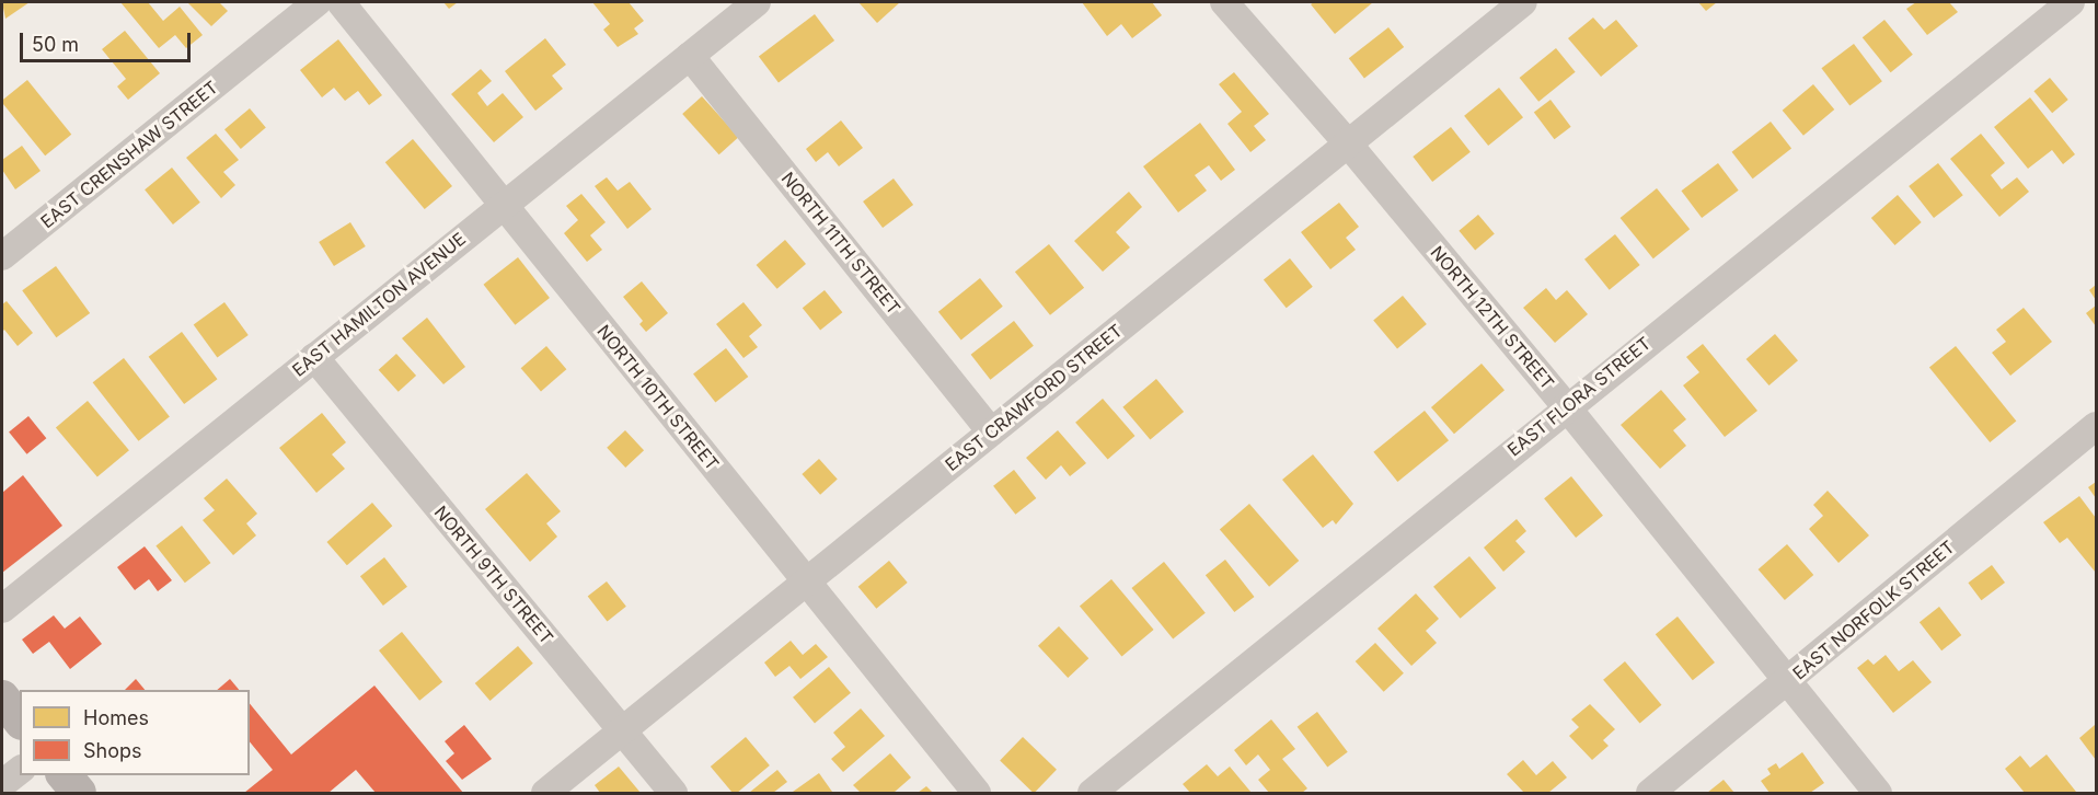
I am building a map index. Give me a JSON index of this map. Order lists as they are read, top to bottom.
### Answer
{
  "streets": {
    "street": [
      "EAST CRENSHAW STREET",
      "NORTH 11TH STREET",
      "EAST HAMILTON AVENUE",
      "NORTH 12TH STREET",
      "EAST FLORA STREET",
      "NORTH 10TH STREET",
      "EAST CRAWFORD STREET",
      "NORTH 9TH STREET",
      "EAST NORFOLK STREET"
    ]
  },
  "crossings": [
    ["NORTH 11TH STREET", "EAST HAMILTON AVENUE"],
    ["NORTH 11TH STREET", "EAST CRAWFORD STREET"],
    ["EAST HAMILTON AVENUE", "NORTH 10TH STREET"],
    ["EAST HAMILTON AVENUE", "NORTH 9TH STREET"],
    ["NORTH 12TH STREET", "EAST FLORA STREET"],
    ["NORTH 12TH STREET", "EAST CRAWFORD STREET"],
    ["NORTH 12TH STREET", "EAST NORFOLK STREET"],
    ["NORTH 10TH STREET", "EAST CRAWFORD STREET"],
    ["EAST CRAWFORD STREET", "NORTH 9TH STREET"]
  ],
  "legend": ["Homes", "Shops"],
  "scale_bar": "50 m"
}
